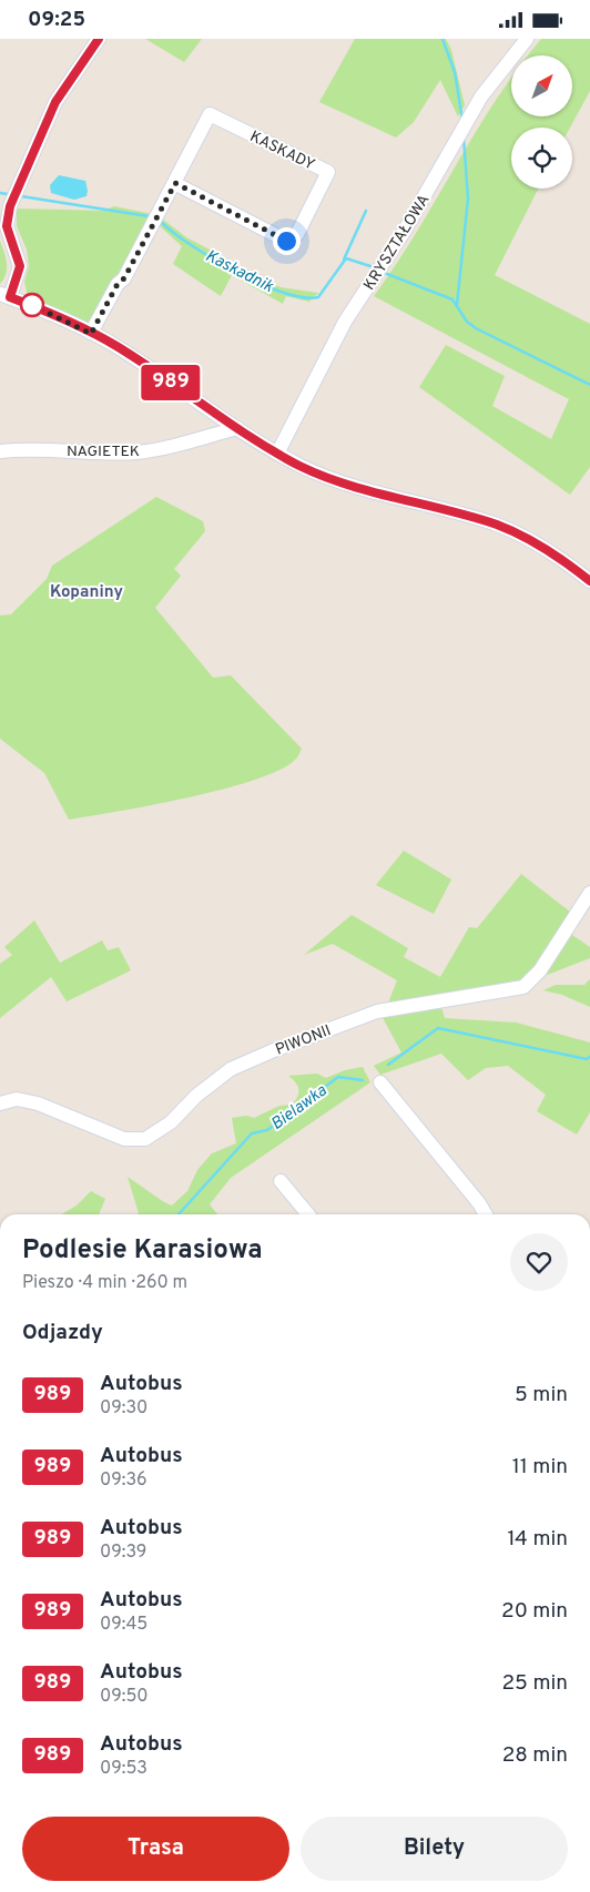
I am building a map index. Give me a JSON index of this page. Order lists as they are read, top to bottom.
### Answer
{
  "streets": {
    "street": [
      "KASKADY",
      "KRYSZTAŁOWA",
      "NAGIETEK",
      "PIWONII"
    ]
  },
  "districts": ["Kopaniny"],
  "water": ["Kaskadnik", "Bielawka"],
  "lines": ["bus line 989"],
  "north": "top right",
  "page": {
    "status": "09:25",
    "on_map": "989",
    "heading": [
      ["Podlesie Karasiowa", "Pieszo · 4 min · 260 m"],
      "Odjazdy"
    ],
    "list": [
      {
        "mark": "989",
        "name": "Autobus",
        "note": "09:30",
        "value": "5 min"
      },
      {
        "mark": "989",
        "name": "Autobus",
        "note": "09:36",
        "value": "11 min"
      },
      {
        "mark": "989",
        "name": "Autobus",
        "note": "09:39",
        "value": "14 min"
      },
      {
        "mark": "989",
        "name": "Autobus",
        "note": "09:45",
        "value": "20 min"
      },
      {
        "mark": "989",
        "name": "Autobus",
        "note": "09:50",
        "value": "25 min"
      },
      {
        "mark": "989",
        "name": "Autobus",
        "note": "09:53",
        "value": "28 min"
      }
    ],
    "buttons": ["Trasa", "Bilety"]
  }
}
